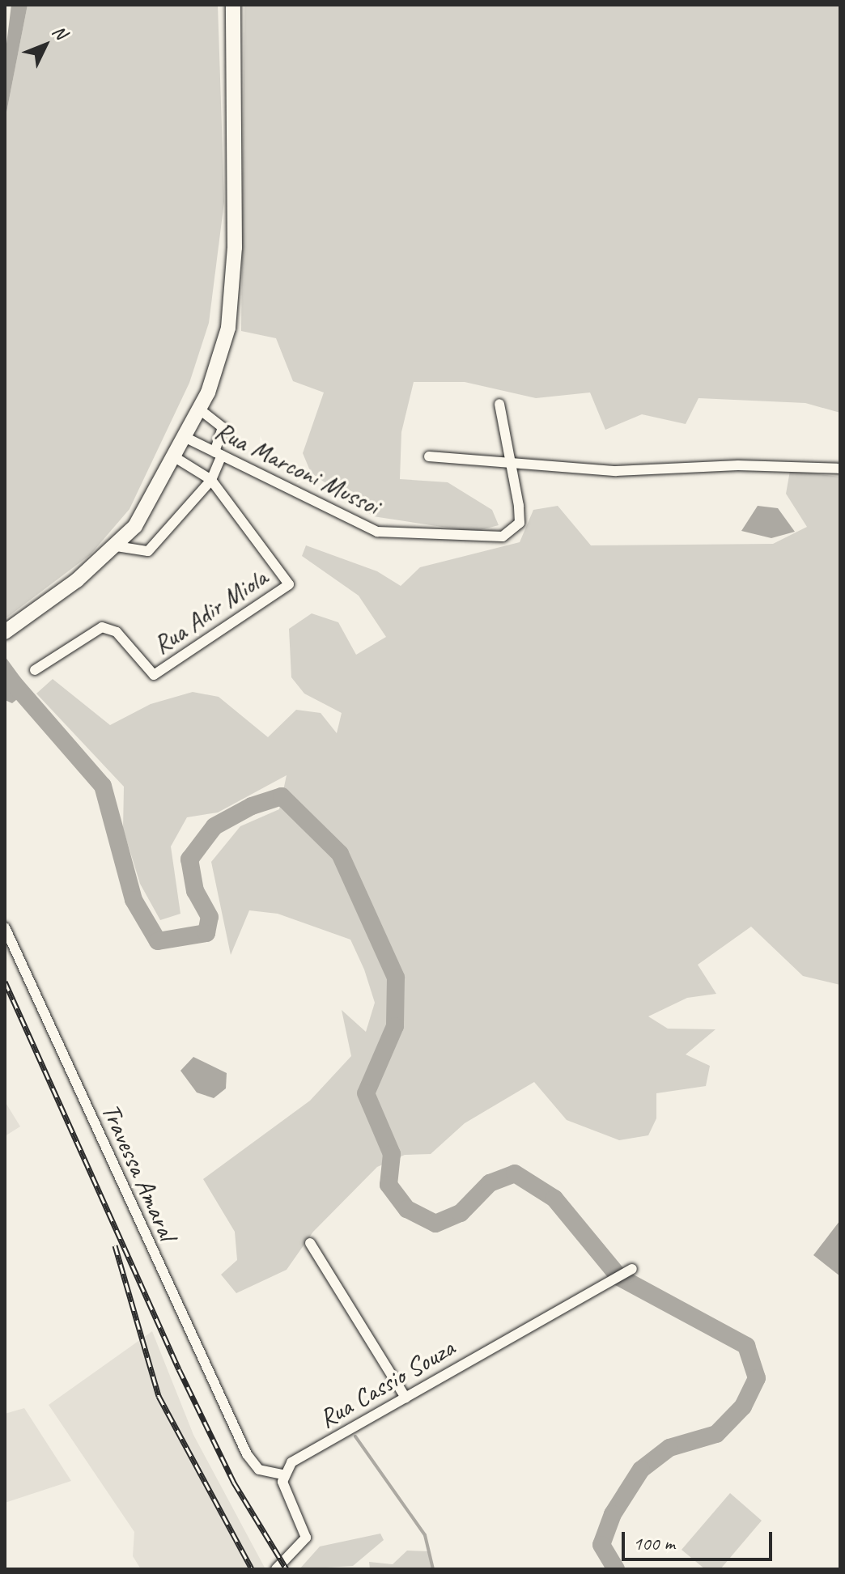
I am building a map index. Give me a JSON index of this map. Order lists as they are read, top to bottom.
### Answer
{
  "streets": {
    "street": [
      "Rua Marconi Mussoi",
      "Rua Adir Miola",
      "Travessa Amaral",
      "Rua Cassio Souza"
    ]
  },
  "crossings": [
    ["Travessa Amaral", "Rua Cassio Souza"]
  ],
  "scale_bar": "100 m",
  "north": "top right"
}
